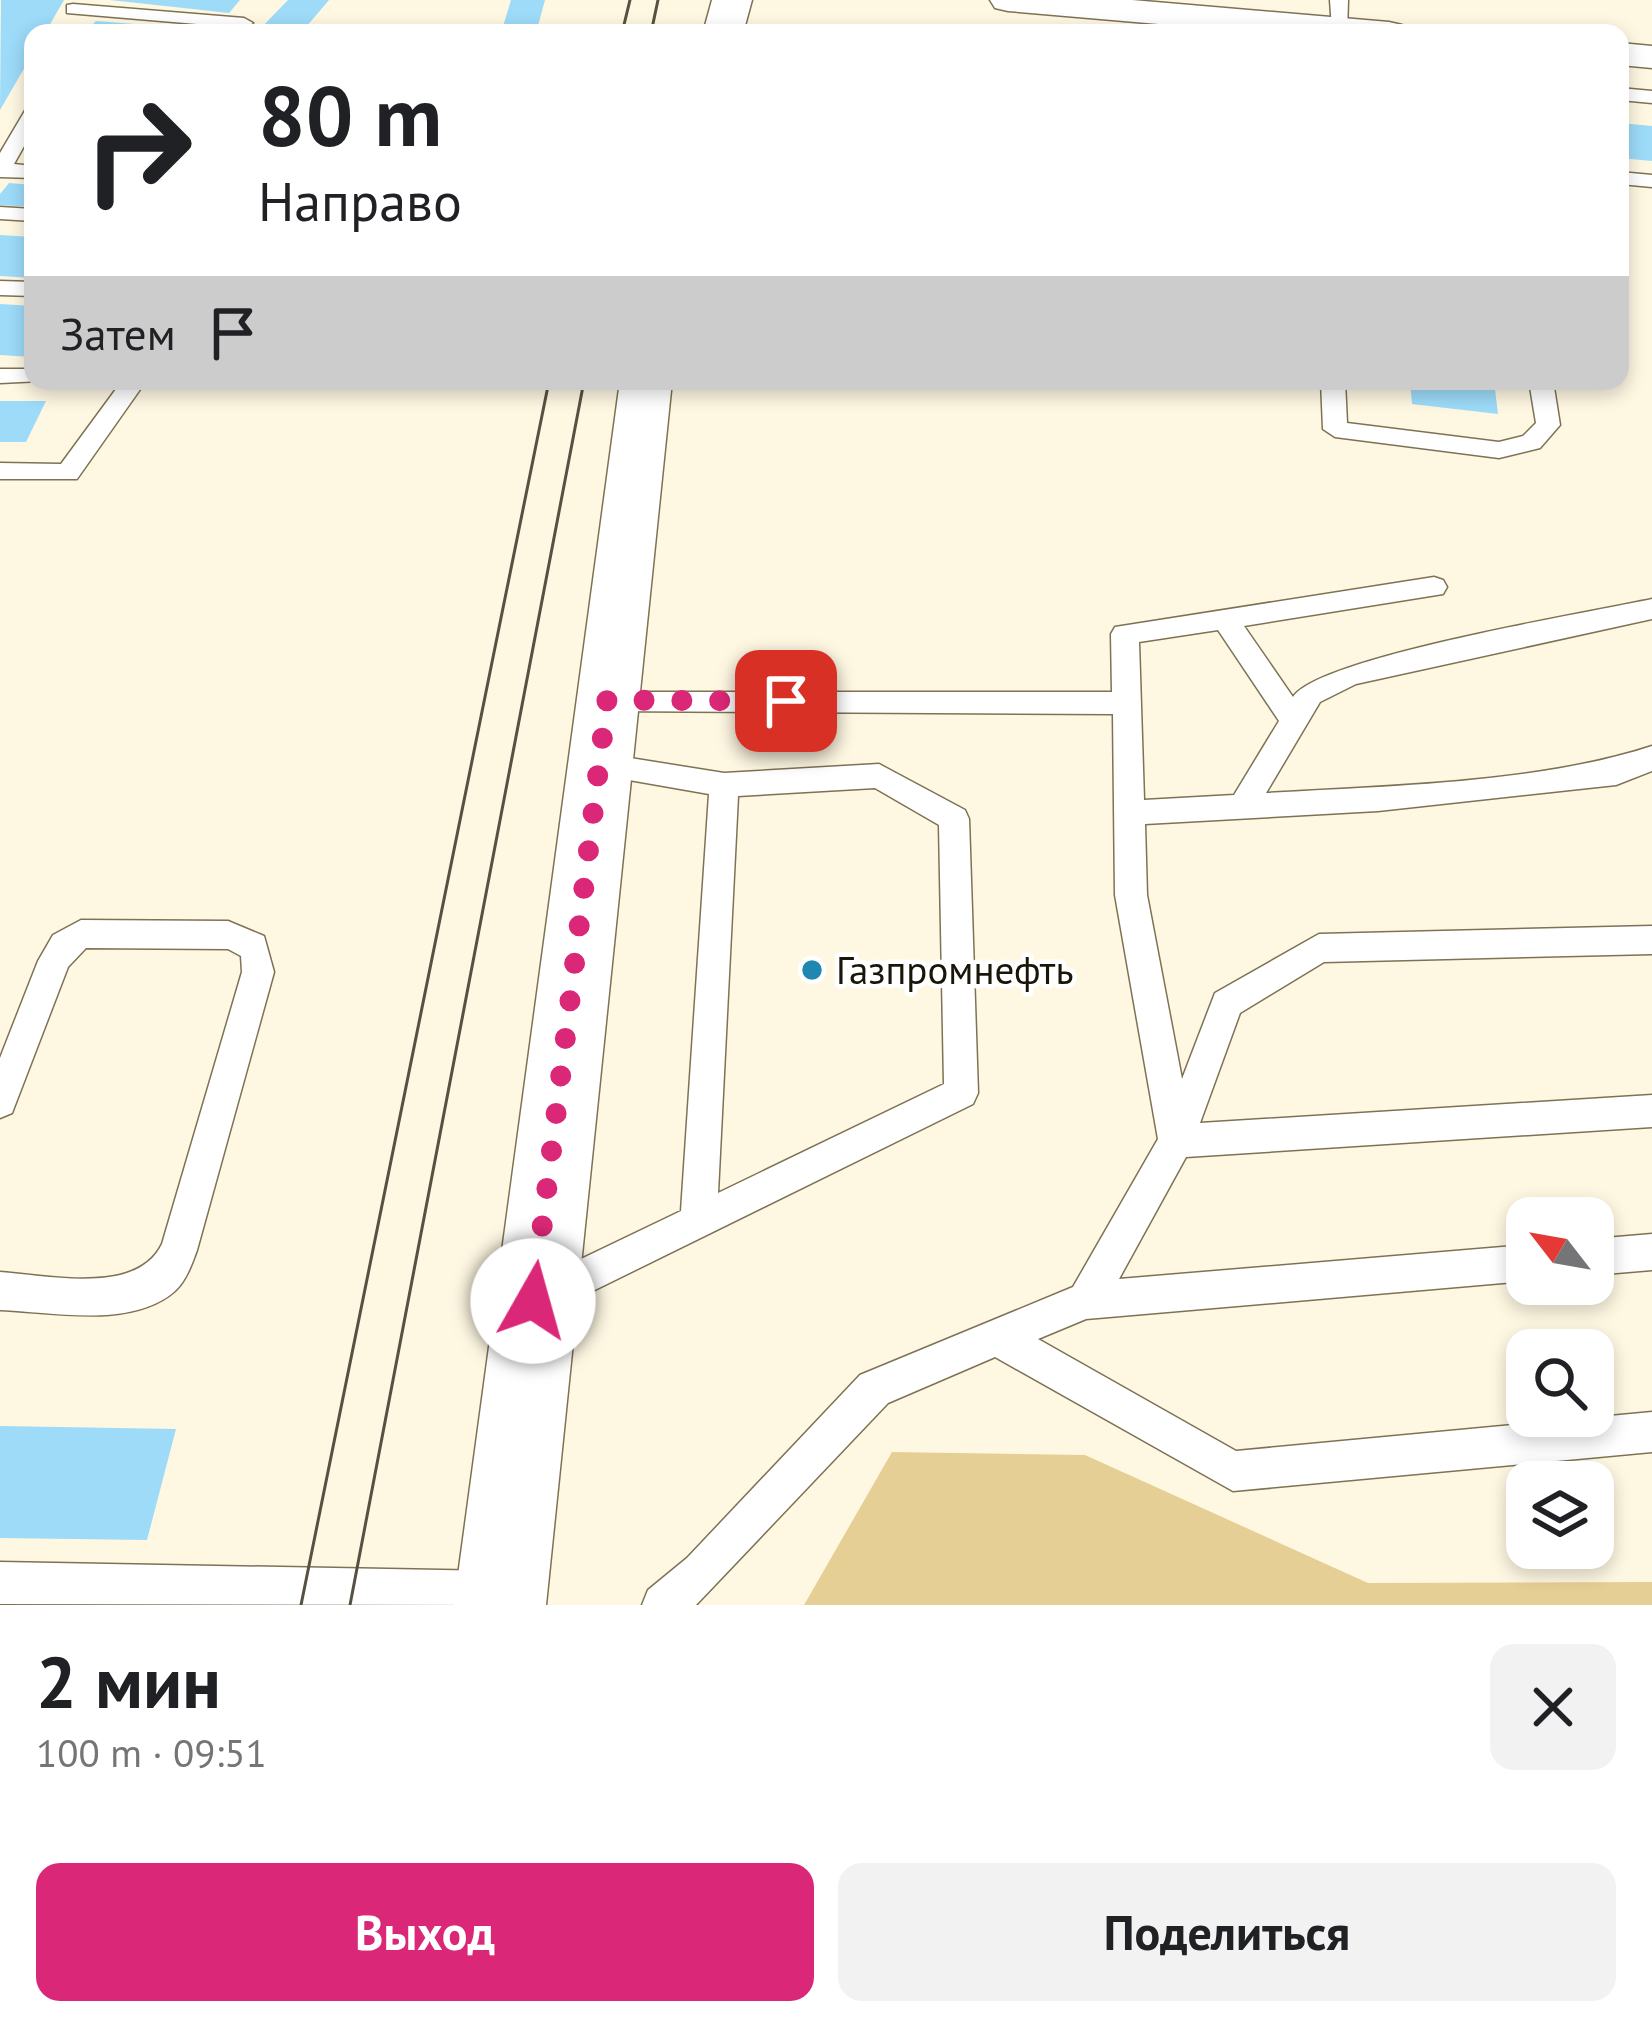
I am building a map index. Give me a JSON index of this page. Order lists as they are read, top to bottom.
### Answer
{
  "places": ["Газпромнефть"],
  "north": "top left",
  "page": {
    "turn": ["80 m", "Направо"],
    "then": "Затем",
    "heading": ["2 мин", "100 m · 09:51"],
    "buttons": ["Выход", "Поделиться"]
  }
}
